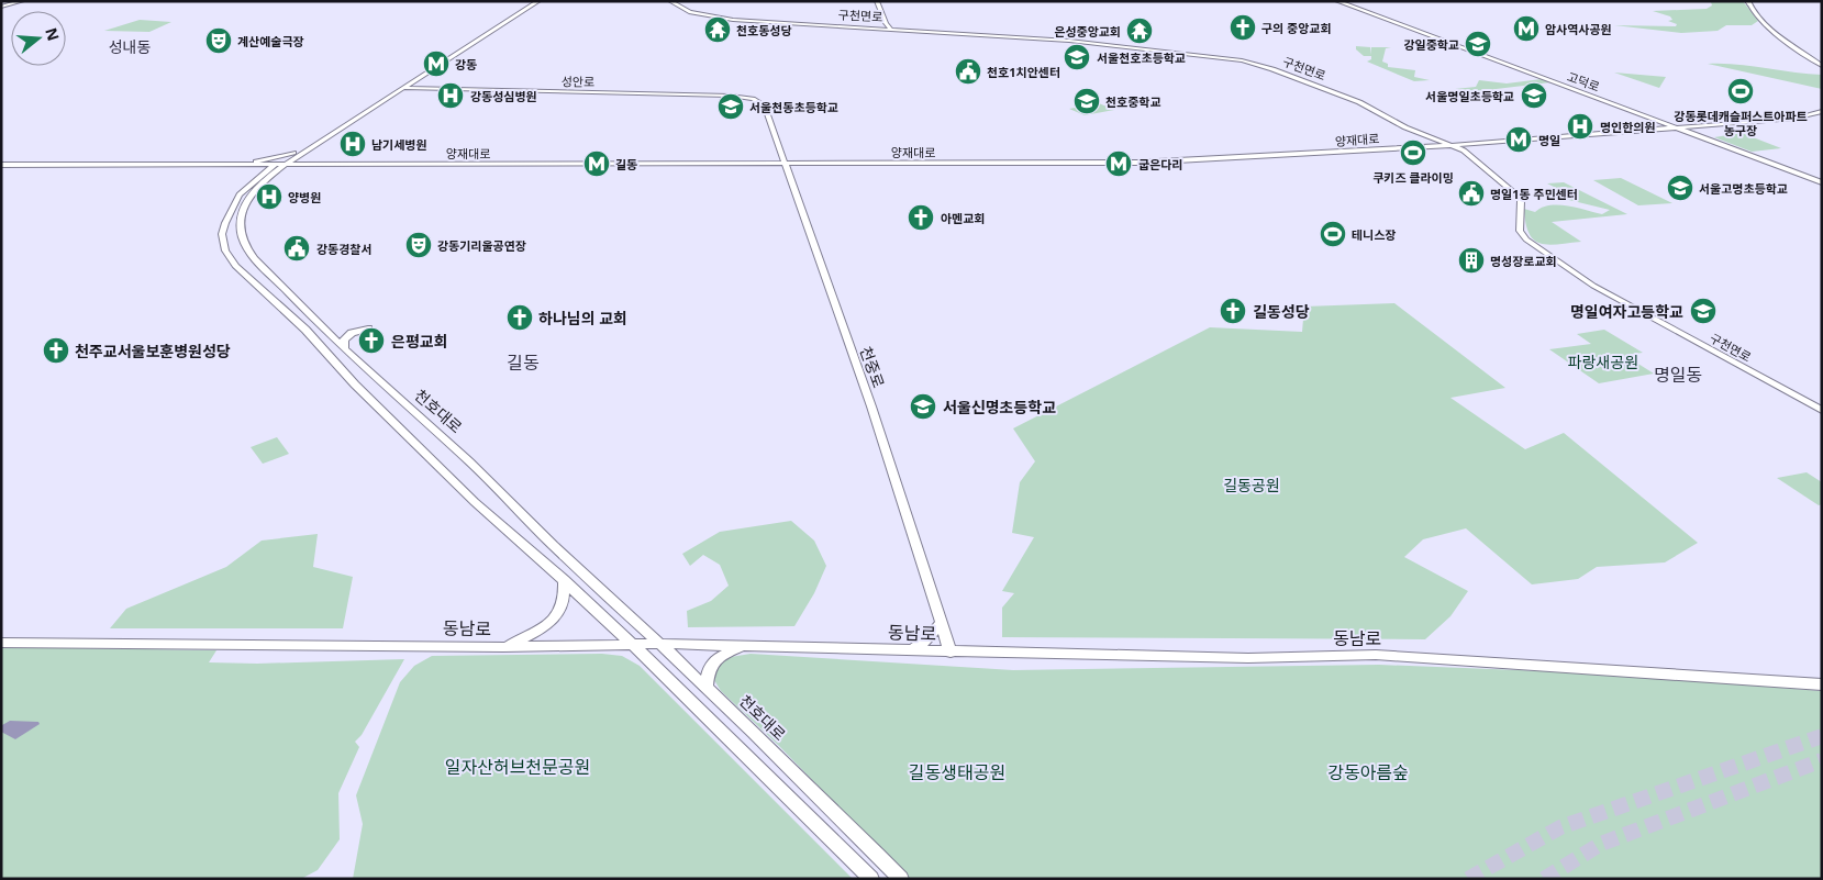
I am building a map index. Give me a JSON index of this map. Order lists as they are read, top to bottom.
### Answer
{
  "streets": {
    "main road": [
      "구천면로",
      "성안로",
      "고덕로",
      "양재대로",
      "천중로",
      "천호대로",
      "동남로"
    ]
  },
  "crossings": [
    ["구천면로", "양재대로"],
    ["성안로", "천중로"],
    ["성안로", "천호대로"],
    ["고덕로", "양재대로"],
    ["양재대로", "천중로"],
    ["양재대로", "천호대로"],
    ["천중로", "동남로"],
    ["천호대로", "동남로"]
  ],
  "districts": ["성내동", "길동", "명일동"],
  "parks": [
    "파랑새공원",
    "길동공원",
    "일자산허브천문공원",
    "길동생태공원",
    "강동아름숲"
  ],
  "places": {
    "church": [
      "구의 중앙교회",
      "아멘교회",
      "길동성당",
      "하나님의 교회",
      "은평교회",
      "천주교서울보훈병원성당"
    ],
    "metro station": [
      "암사역사공원",
      "강동",
      "명일",
      "길동",
      "굽은다리"
    ],
    "temple": ["천호동성당", "은성중앙교회"],
    "theatre": ["계산예술극장", "강동기리울공연장"],
    "school or university": [
      "강일중학교",
      "서울천호초등학교",
      "서울명일초등학교",
      "천호중학교",
      "서울천동초등학교",
      "서울고명초등학교",
      "명일여자고등학교",
      "서울신명초등학교"
    ],
    "public building": ["천호1치안센터", "명일1동 주민센터", "강동경찰서"],
    "sports": ["강동롯데캐슬퍼스트아파트 농구장", "쿠키즈 클라이밍", "테니스장"],
    "hospital": [
      "강동성심병원",
      "명인한의원",
      "남기세병원",
      "양병원"
    ],
    "building": ["명성장로교회"]
  },
  "north": "right"
}
